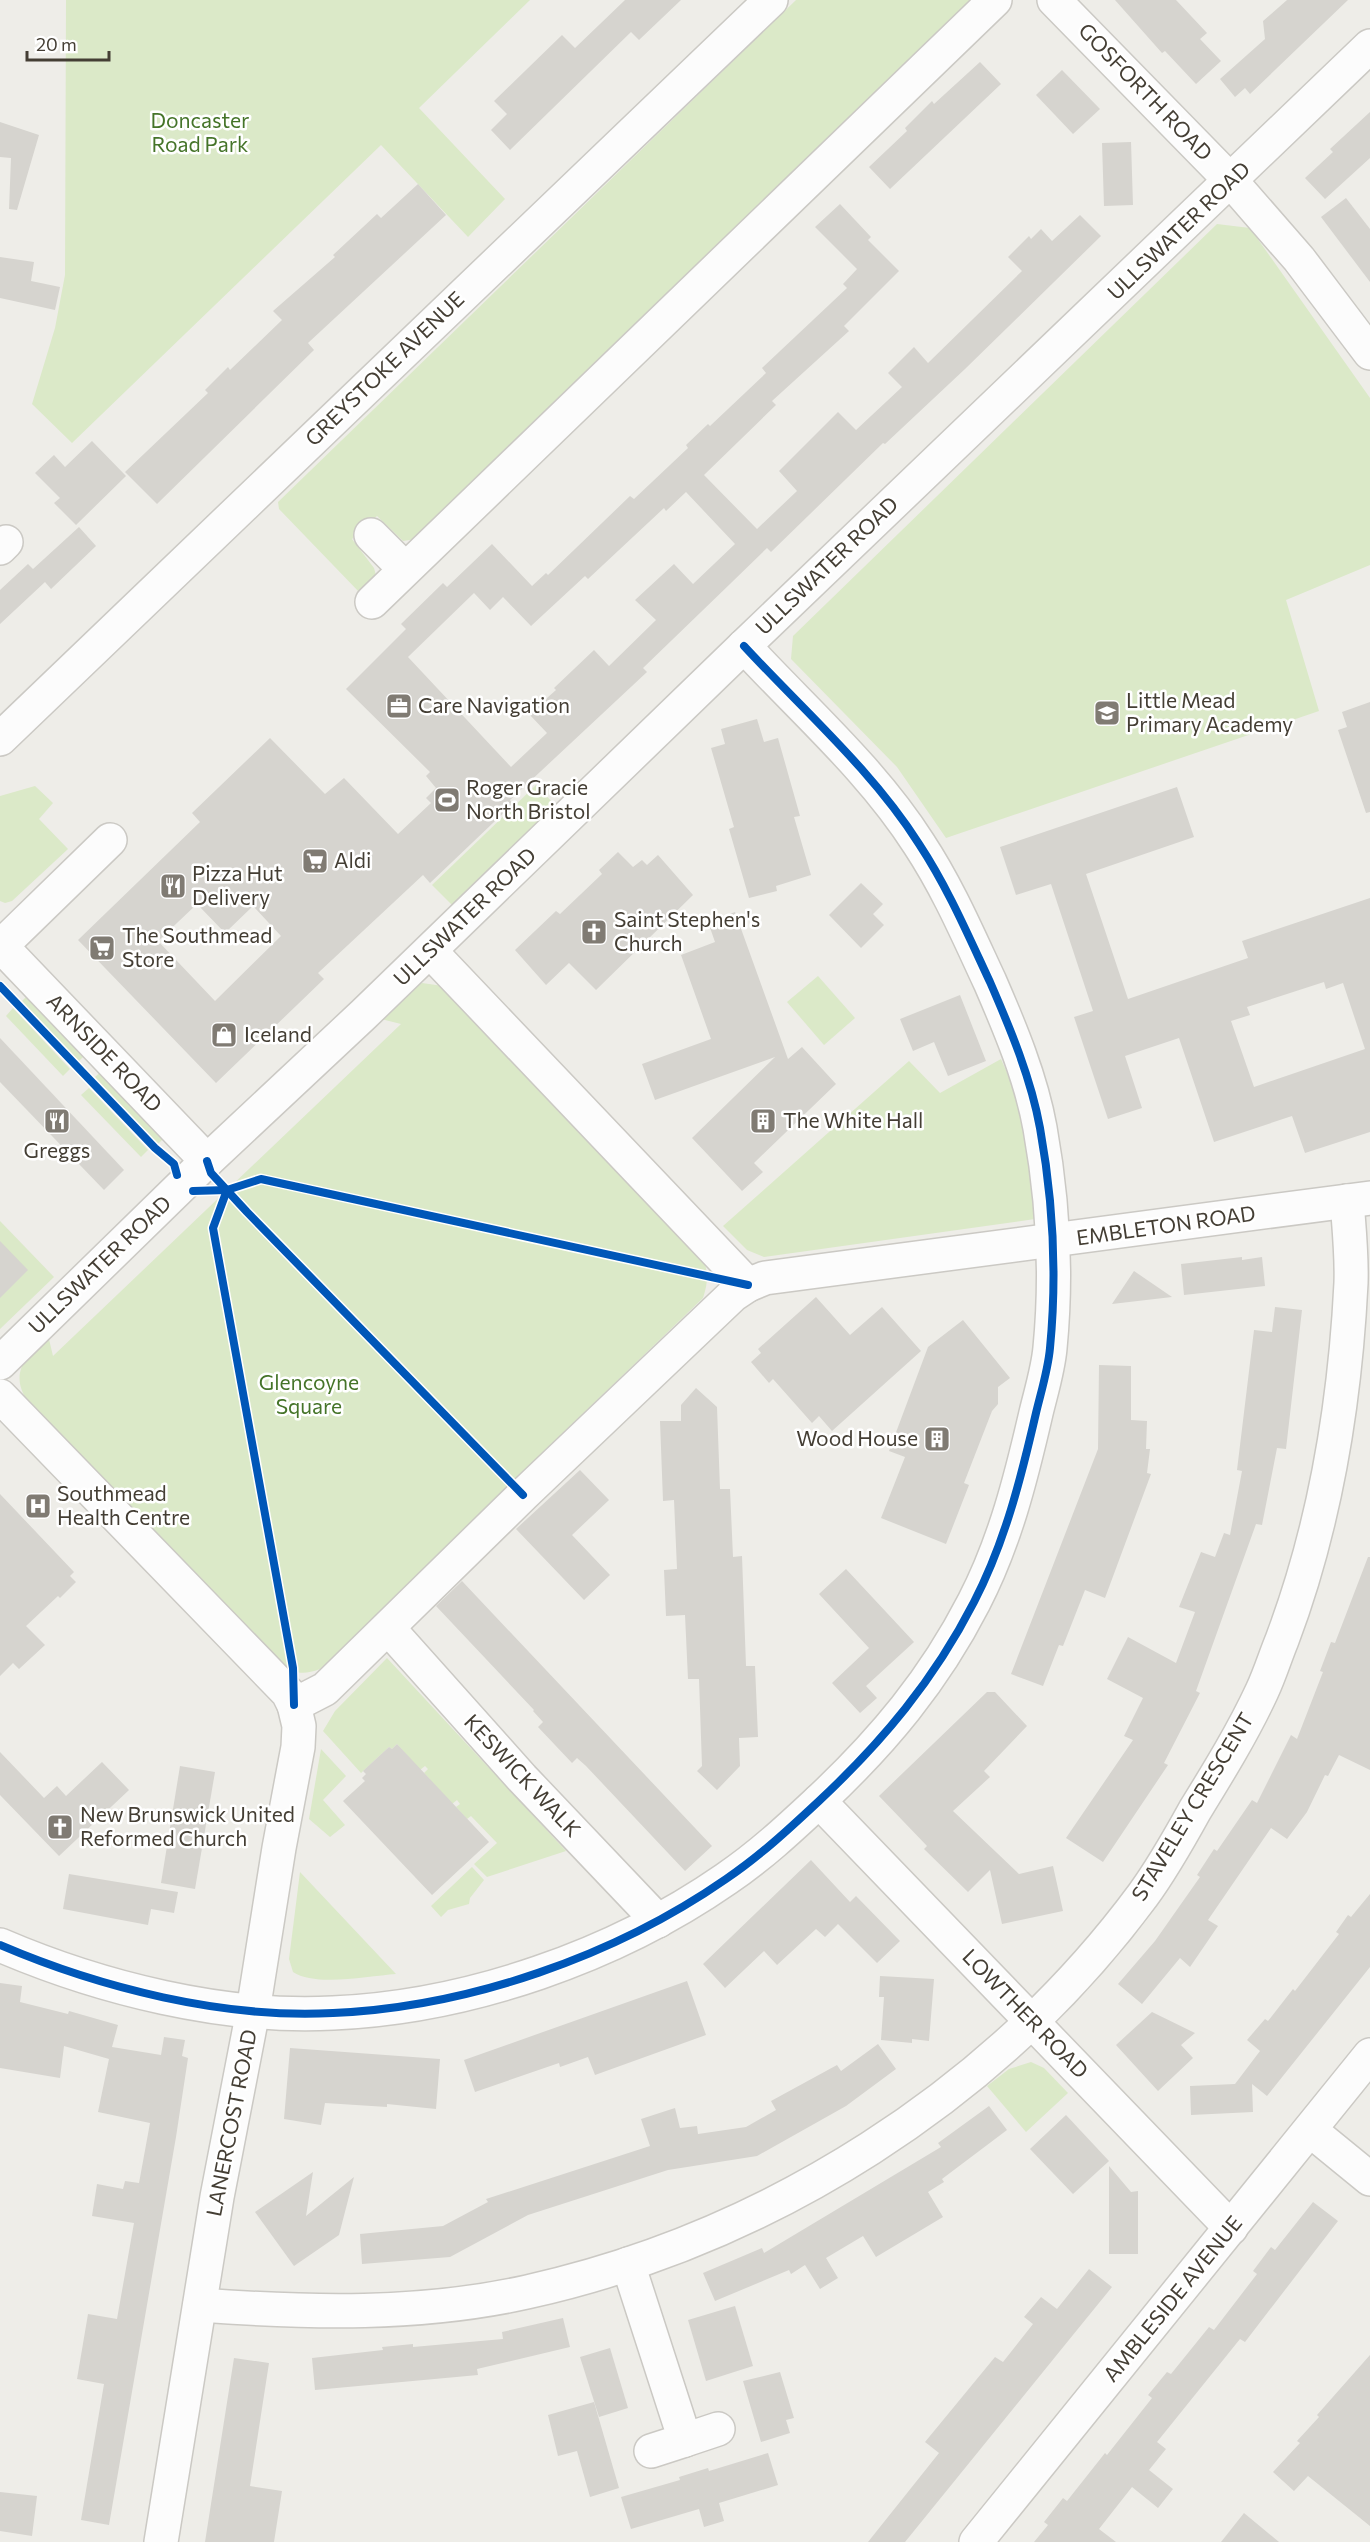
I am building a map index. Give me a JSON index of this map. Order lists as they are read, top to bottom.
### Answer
{
  "streets": {
    "street": [
      "GOSFORTH ROAD",
      "ULLSWATER ROAD",
      "GREYSTOKE AVENUE",
      "ARNSIDE ROAD",
      "EMBLETON ROAD",
      "KESWICK WALK",
      "STAVELEY CRESCENT",
      "LOWTHER ROAD",
      "LANERCOST ROAD",
      "AMBLESIDE AVENUE"
    ]
  },
  "crossings": [
    ["GOSFORTH ROAD", "ULLSWATER ROAD"],
    ["ULLSWATER ROAD", "ARNSIDE ROAD"],
    ["EMBLETON ROAD", "STAVELEY CRESCENT"],
    ["STAVELEY CRESCENT", "LOWTHER ROAD"],
    ["STAVELEY CRESCENT", "LANERCOST ROAD"],
    ["LOWTHER ROAD", "AMBLESIDE AVENUE"]
  ],
  "parks": ["Doncaster Road Park", "Glencoyne Square"],
  "places": {
    "office": ["Care Navigation"],
    "school or university": ["Little Mead Primary Academy"],
    "sports": ["Roger Gracie North Bristol"],
    "supermarket": ["Aldi", "The Southmead Store"],
    "restaurant": ["Pizza Hut Delivery", "Greggs"],
    "church": ["Saint Stephen's Church", "New Brunswick United Reformed Church"],
    "shop": ["Iceland"],
    "building": ["The White Hall", "Wood House"],
    "hospital": ["Southmead Health Centre"]
  },
  "scale_bar": "20 m"
}
